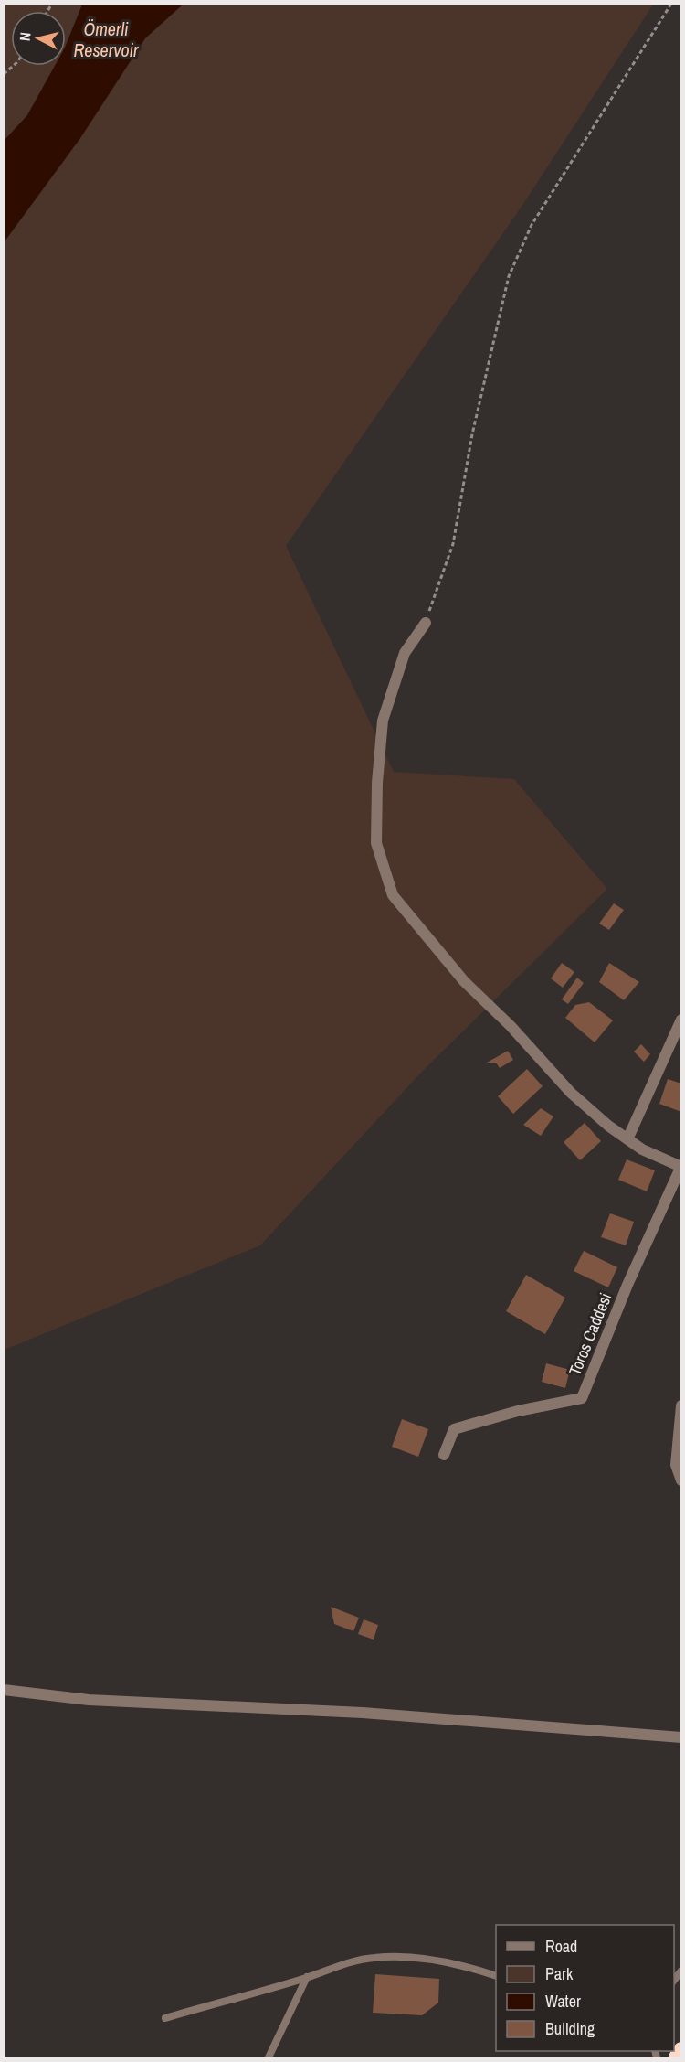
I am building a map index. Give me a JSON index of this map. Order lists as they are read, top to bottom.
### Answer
{
  "streets": {
    "street": ["Toros Caddesi"]
  },
  "water": ["Ömerli Reservoir"],
  "legend": [
    "Road",
    "Park",
    "Water",
    "Building"
  ],
  "north": "left"
}
